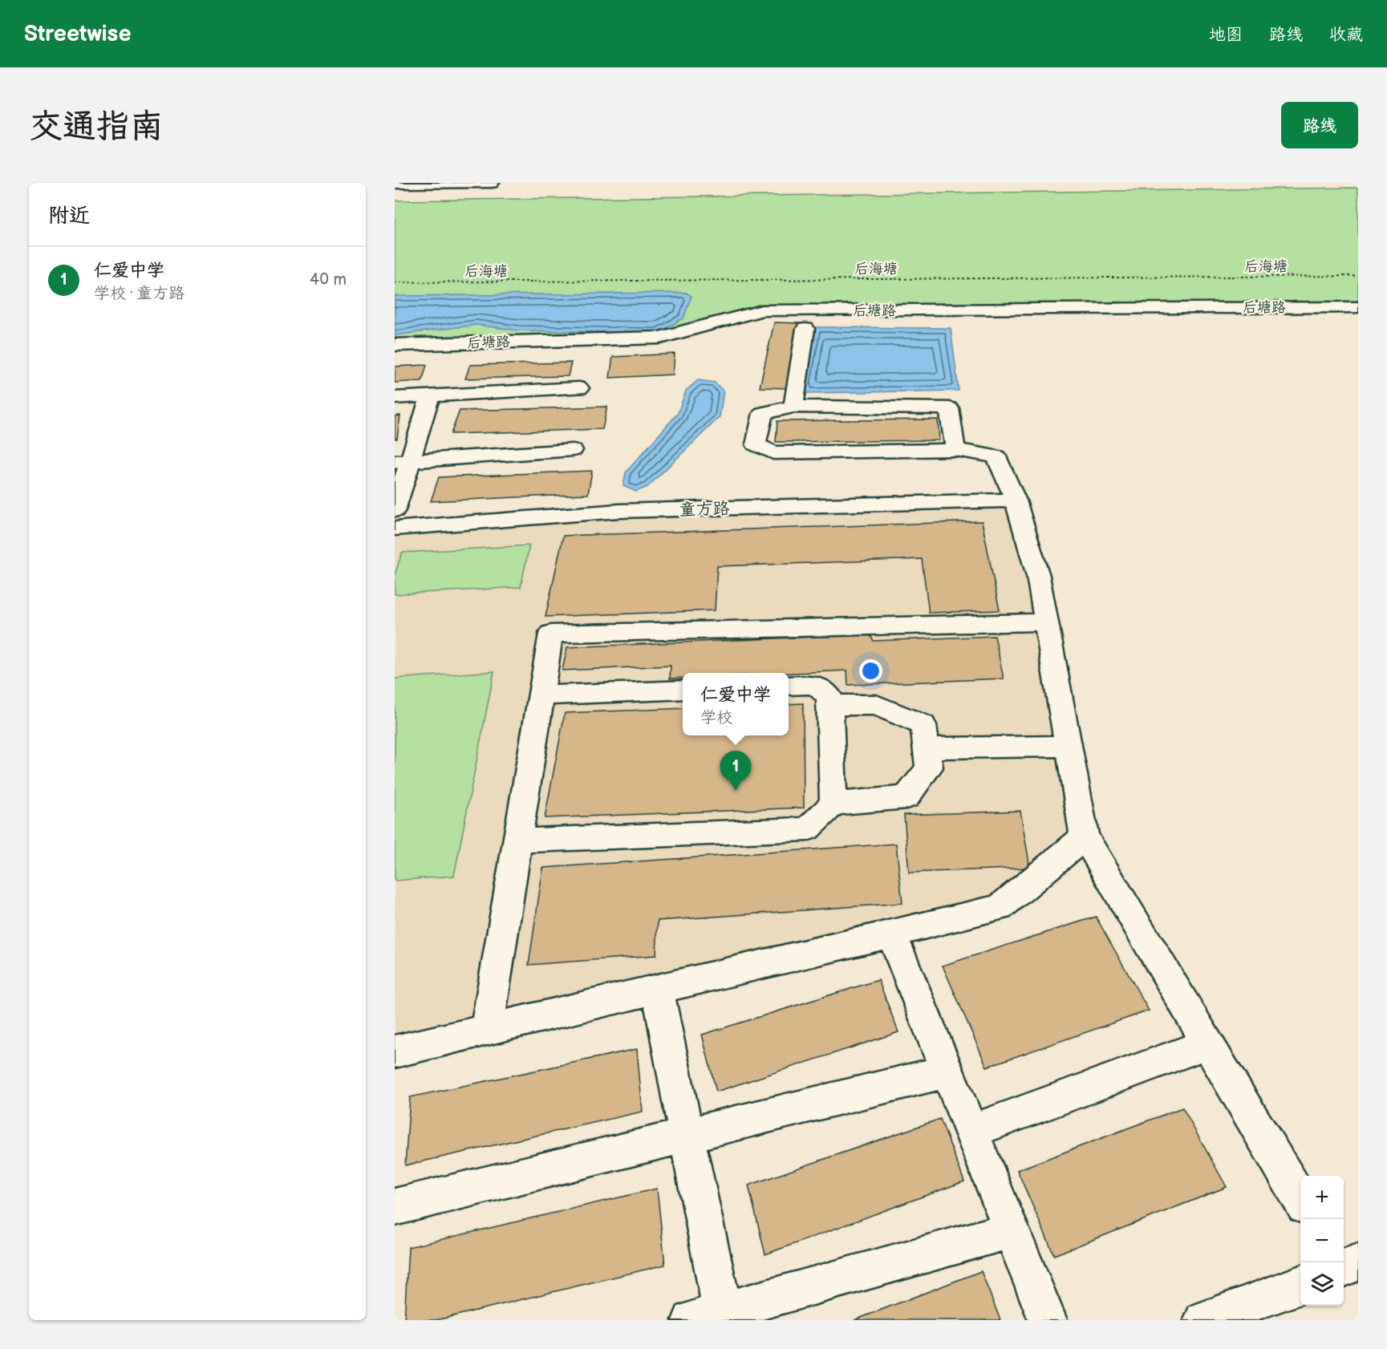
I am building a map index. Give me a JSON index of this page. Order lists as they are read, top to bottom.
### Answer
{
  "streets": {
    "street": ["后塘路", "童方路"],
    "path": ["后海塘"]
  },
  "page": {
    "header": "Streetwise",
    "nav": ["地图", "路线", "收藏"],
    "buttons": "路线",
    "title": "交通指南",
    "heading": "附近",
    "list": [
      {
        "mark": "1",
        "name": "仁爱中学",
        "note": "学校 · 童方路",
        "value": "40 m"
      }
    ],
    "popup": ["仁爱中学", "学校"],
    "pins": "1",
    "map_buttons": ["+", "−"]
  }
}
